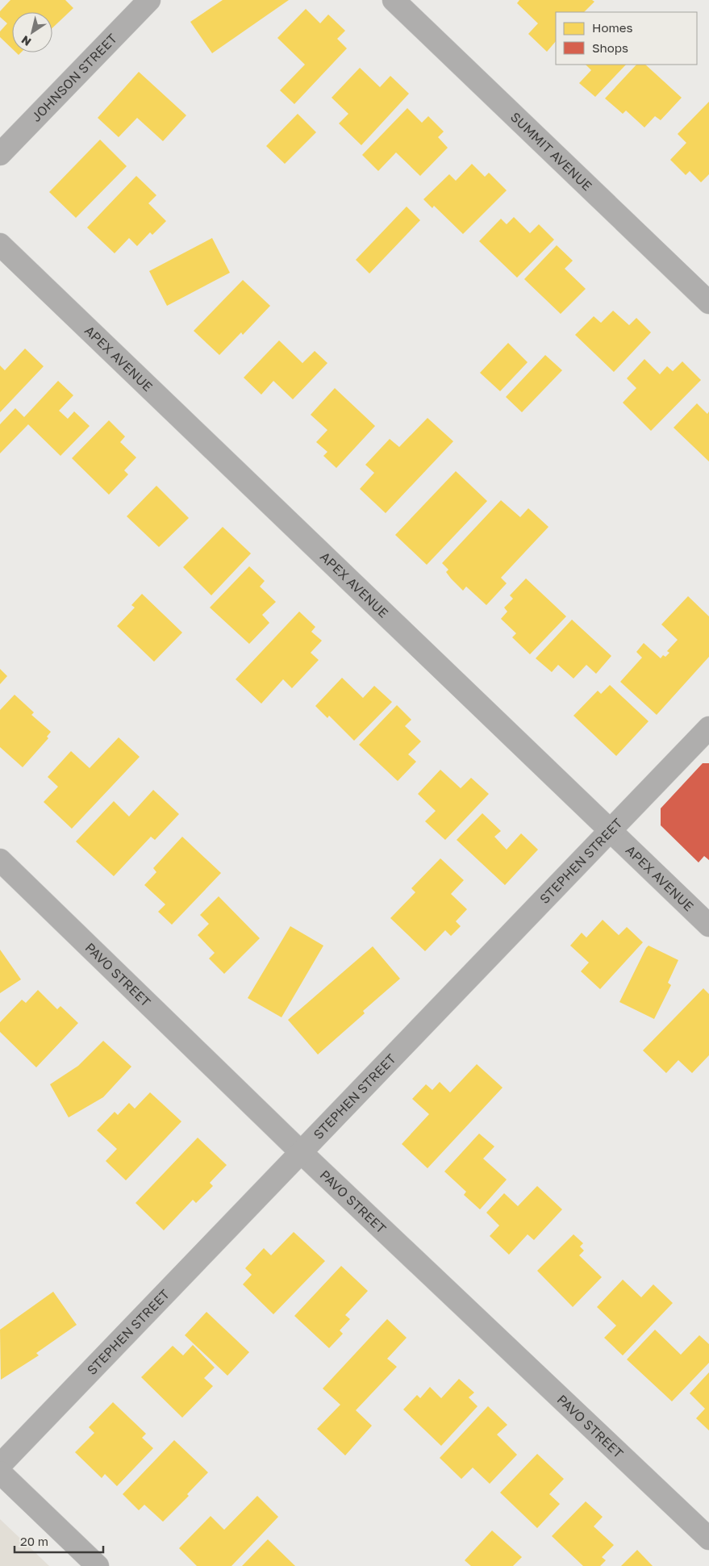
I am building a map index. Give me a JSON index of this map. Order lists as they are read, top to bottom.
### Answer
{
  "streets": {
    "street": [
      "JOHNSON STREET",
      "SUMMIT AVENUE",
      "APEX AVENUE",
      "STEPHEN STREET",
      "PAVO STREET"
    ]
  },
  "crossings": [
    ["APEX AVENUE", "STEPHEN STREET"],
    ["STEPHEN STREET", "PAVO STREET"]
  ],
  "legend": ["Homes", "Shops"],
  "scale_bar": "20 m",
  "north": "bottom left"
}
